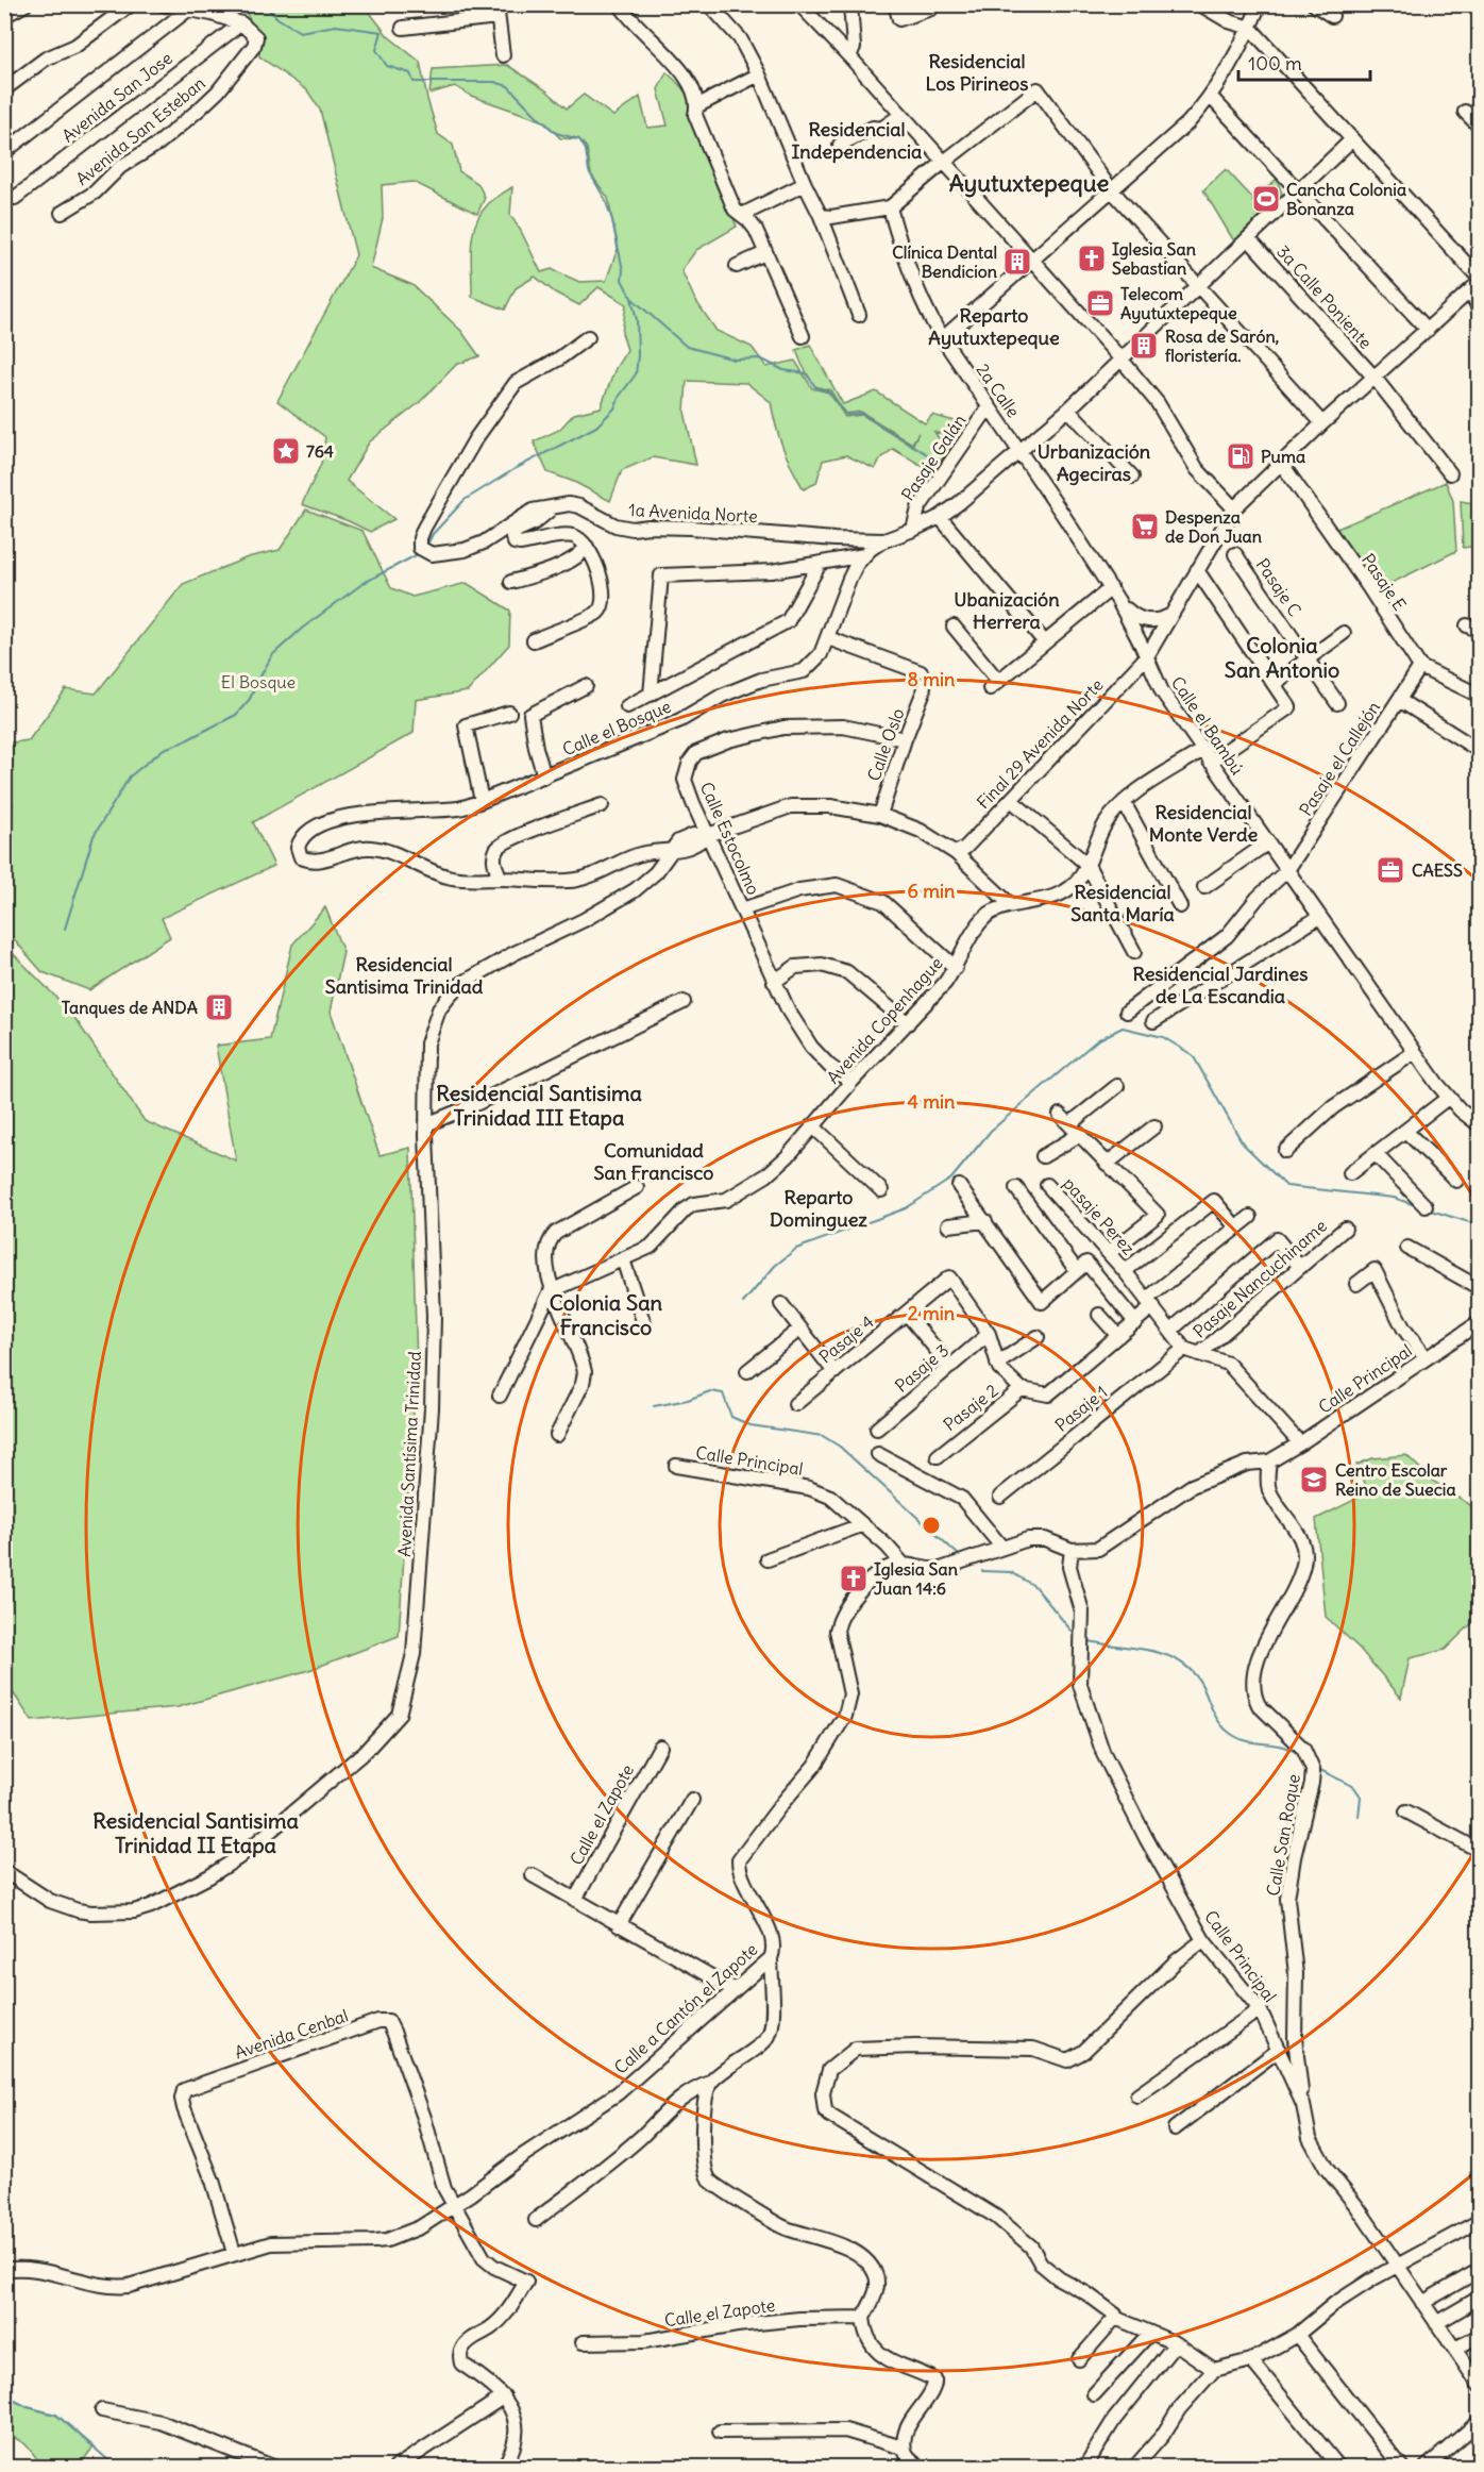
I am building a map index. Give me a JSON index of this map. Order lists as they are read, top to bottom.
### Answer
{
  "streets": {
    "street": [
      "Avenida San Jose",
      "Avenida San Esteban",
      "3a Calle Poniente",
      "2a Calle",
      "Pasaje Galán",
      "1a Avenida Norte",
      "Pasaje E",
      "Pasaje C",
      "Calle el Bambú",
      "Calle el Bosque",
      "Final 29 Avenida Norte",
      "Calle Oslo",
      "Pasaje el Callejón",
      "Calle Estocolmo",
      "Avenida Copenhague",
      "pasaje Perez",
      "Pasaje Nancuchiname",
      "Pasaje 4",
      "Pasaje 3",
      "Calle Principal",
      "Pasaje 2",
      "Pasaje 1",
      "Avenida Santísima Trinidad",
      "Calle el Zapote",
      "Calle San Roque",
      "Calle a Cantón el Zapote",
      "Avenida Cenbal"
    ]
  },
  "crossings": [
    ["Avenida San Jose", "Avenida San Esteban"],
    ["3a Calle Poniente", "1a Avenida Norte"],
    ["3a Calle Poniente", "Final 29 Avenida Norte"],
    ["2a Calle", "Pasaje Galán"],
    ["2a Calle", "1a Avenida Norte"],
    ["2a Calle", "Calle el Bambú"],
    ["Pasaje Galán", "1a Avenida Norte"],
    ["1a Avenida Norte", "Calle el Bambú"],
    ["1a Avenida Norte", "Calle el Bosque"],
    ["Pasaje E", "Final 29 Avenida Norte"],
    ["Pasaje E", "Pasaje el Callejón"],
    ["Calle el Bambú", "Final 29 Avenida Norte"],
    ["Calle el Bambú", "Pasaje el Callejón"],
    ["Calle el Bambú", "Avenida Copenhague"],
    ["Calle el Bosque", "Calle Oslo"],
    ["Final 29 Avenida Norte", "Avenida Santísima Trinidad"],
    ["Calle Oslo", "Calle Estocolmo"],
    ["Calle Oslo", "Avenida Santísima Trinidad"],
    ["Calle Estocolmo", "Avenida Copenhague"],
    ["Calle Estocolmo", "Avenida Santísima Trinidad"],
    ["Avenida Copenhague", "Avenida Santísima Trinidad"],
    ["pasaje Perez", "Pasaje 2"],
    ["pasaje Perez", "Pasaje 1"],
    ["Pasaje 4", "Pasaje 3"],
    ["Calle Principal", "Calle San Roque"],
    ["Calle Principal", "Calle a Cantón el Zapote"],
    ["Calle a Cantón el Zapote", "Avenida Cenbal"]
  ],
  "districts": [
    "Residencial Los Pirineos",
    "Residencial Independencia",
    "Ayutuxtepeque",
    "Reparto Ayutuxtepeque",
    "Urbanización Ageciras",
    "Ubanización Herrera",
    "Colonia San Antonio",
    "Residencial Monte Verde",
    "Residencial Santa María",
    "Residencial Santisima Trinidad",
    "Residencial Jardines de La Escandia",
    "Residencial Santisima Trinidad III Etapa",
    "Comunidad San Francisco",
    "Reparto Dominguez",
    "Colonia San Francisco",
    "Residencial Santisima Trinidad II Etapa"
  ],
  "parks": ["El Bosque"],
  "places": {
    "sports": ["Cancha Colonia Bonanza"],
    "church": ["Iglesia San Sebastian", "Iglesia San Juan 14:6"],
    "building": ["Clínica Dental Bendicion", "Rosa de Sarón, floristería.", "Tanques de ANDA"],
    "office": ["Telecom Ayutuxtepeque", "CAESS"],
    "place": ["764"],
    "fuel station": ["Puma"],
    "supermarket": ["Despenza de Don Juan"],
    "school or university": ["Centro Escolar Reino de Suecia"]
  },
  "scale_bar": "100 m",
  "rings": [
    "8 min",
    "6 min",
    "4 min",
    "2 min"
  ]
}
